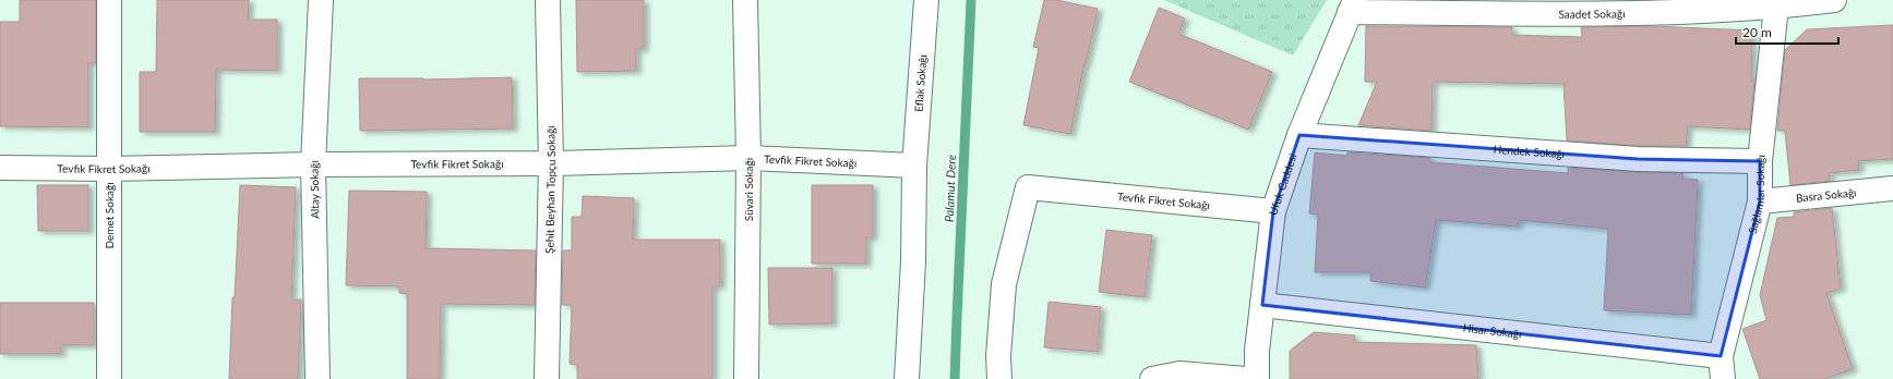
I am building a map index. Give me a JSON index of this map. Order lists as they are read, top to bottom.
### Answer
{
  "streets": {
    "street": [
      "Saadet Sokağı",
      "Eflak Sokağı",
      "Hendek Sokağı",
      "Tevfik Fikret Sokağı",
      "Ufuk Caddesi",
      "Altay Sokağı",
      "Şehit Beyhan Topçu Sokağı",
      "Süvari Sokağı",
      "Sağlamlar Sokağı",
      "Basra Sokağı",
      "Demet Sokağı",
      "Hisar Sokağı"
    ]
  },
  "crossings": [
    ["Saadet Sokağı", "Ufuk Caddesi"],
    ["Saadet Sokağı", "Sağlamlar Sokağı"],
    ["Eflak Sokağı", "Tevfik Fikret Sokağı"],
    ["Hendek Sokağı", "Ufuk Caddesi"],
    ["Hendek Sokağı", "Sağlamlar Sokağı"],
    ["Tevfik Fikret Sokağı", "Ufuk Caddesi"],
    ["Tevfik Fikret Sokağı", "Altay Sokağı"],
    ["Tevfik Fikret Sokağı", "Şehit Beyhan Topçu Sokağı"],
    ["Tevfik Fikret Sokağı", "Süvari Sokağı"],
    ["Tevfik Fikret Sokağı", "Demet Sokağı"],
    ["Ufuk Caddesi", "Hisar Sokağı"],
    ["Sağlamlar Sokağı", "Basra Sokağı"],
    ["Sağlamlar Sokağı", "Hisar Sokağı"]
  ],
  "water": ["Palamut Dere"],
  "scale_bar": "20 m"
}
